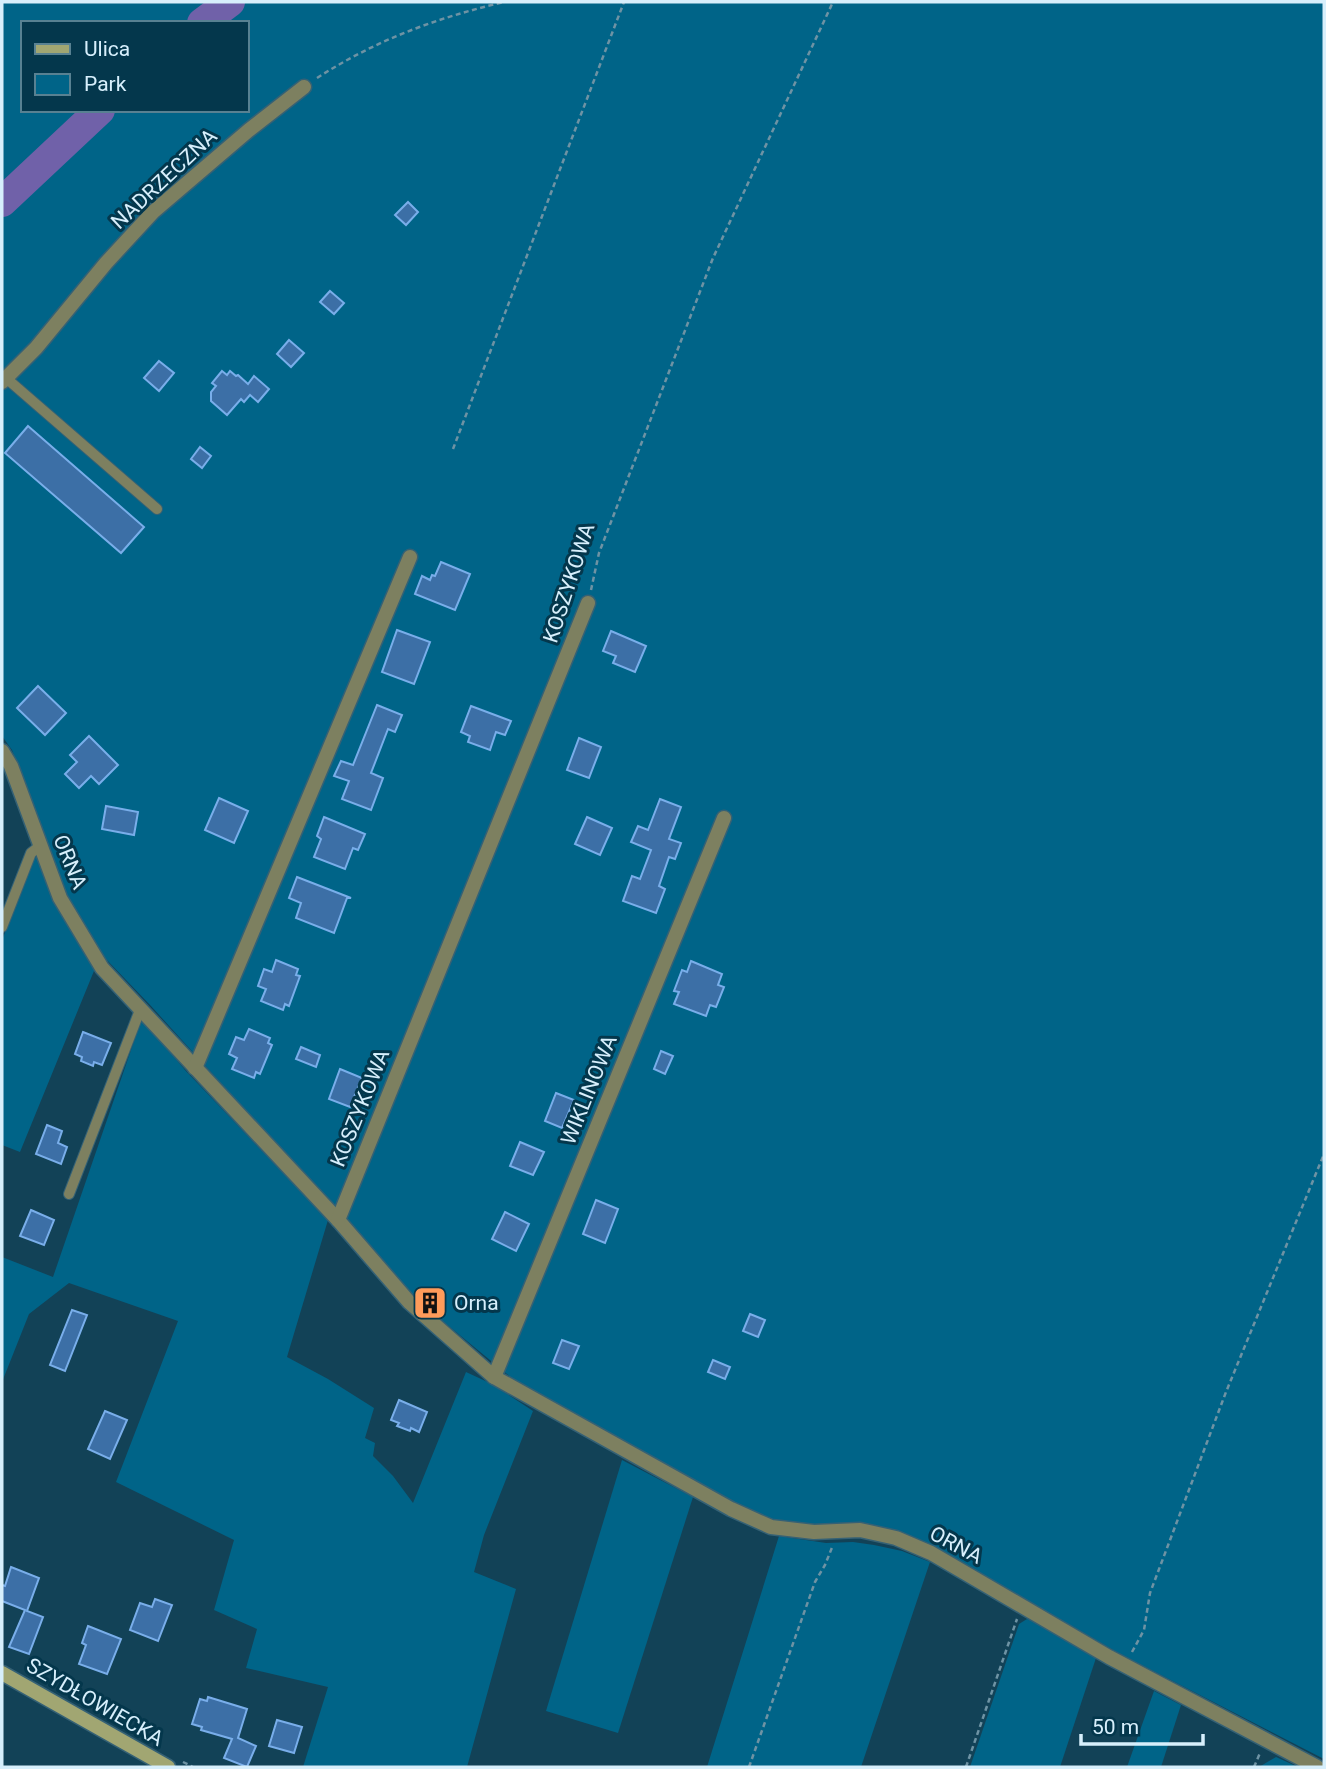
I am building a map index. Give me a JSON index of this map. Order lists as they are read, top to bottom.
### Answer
{
  "streets": {
    "street": [
      "NADRZECZNA",
      "KOSZYKOWA",
      "ORNA",
      "WIKLINOWA",
      "SZYDŁOWIECKA"
    ]
  },
  "crossings": [
    ["KOSZYKOWA", "ORNA"],
    ["ORNA", "WIKLINOWA"]
  ],
  "places": {
    "building": ["Orna"]
  },
  "legend": ["Ulica", "Park"],
  "scale_bar": "50 m"
}
